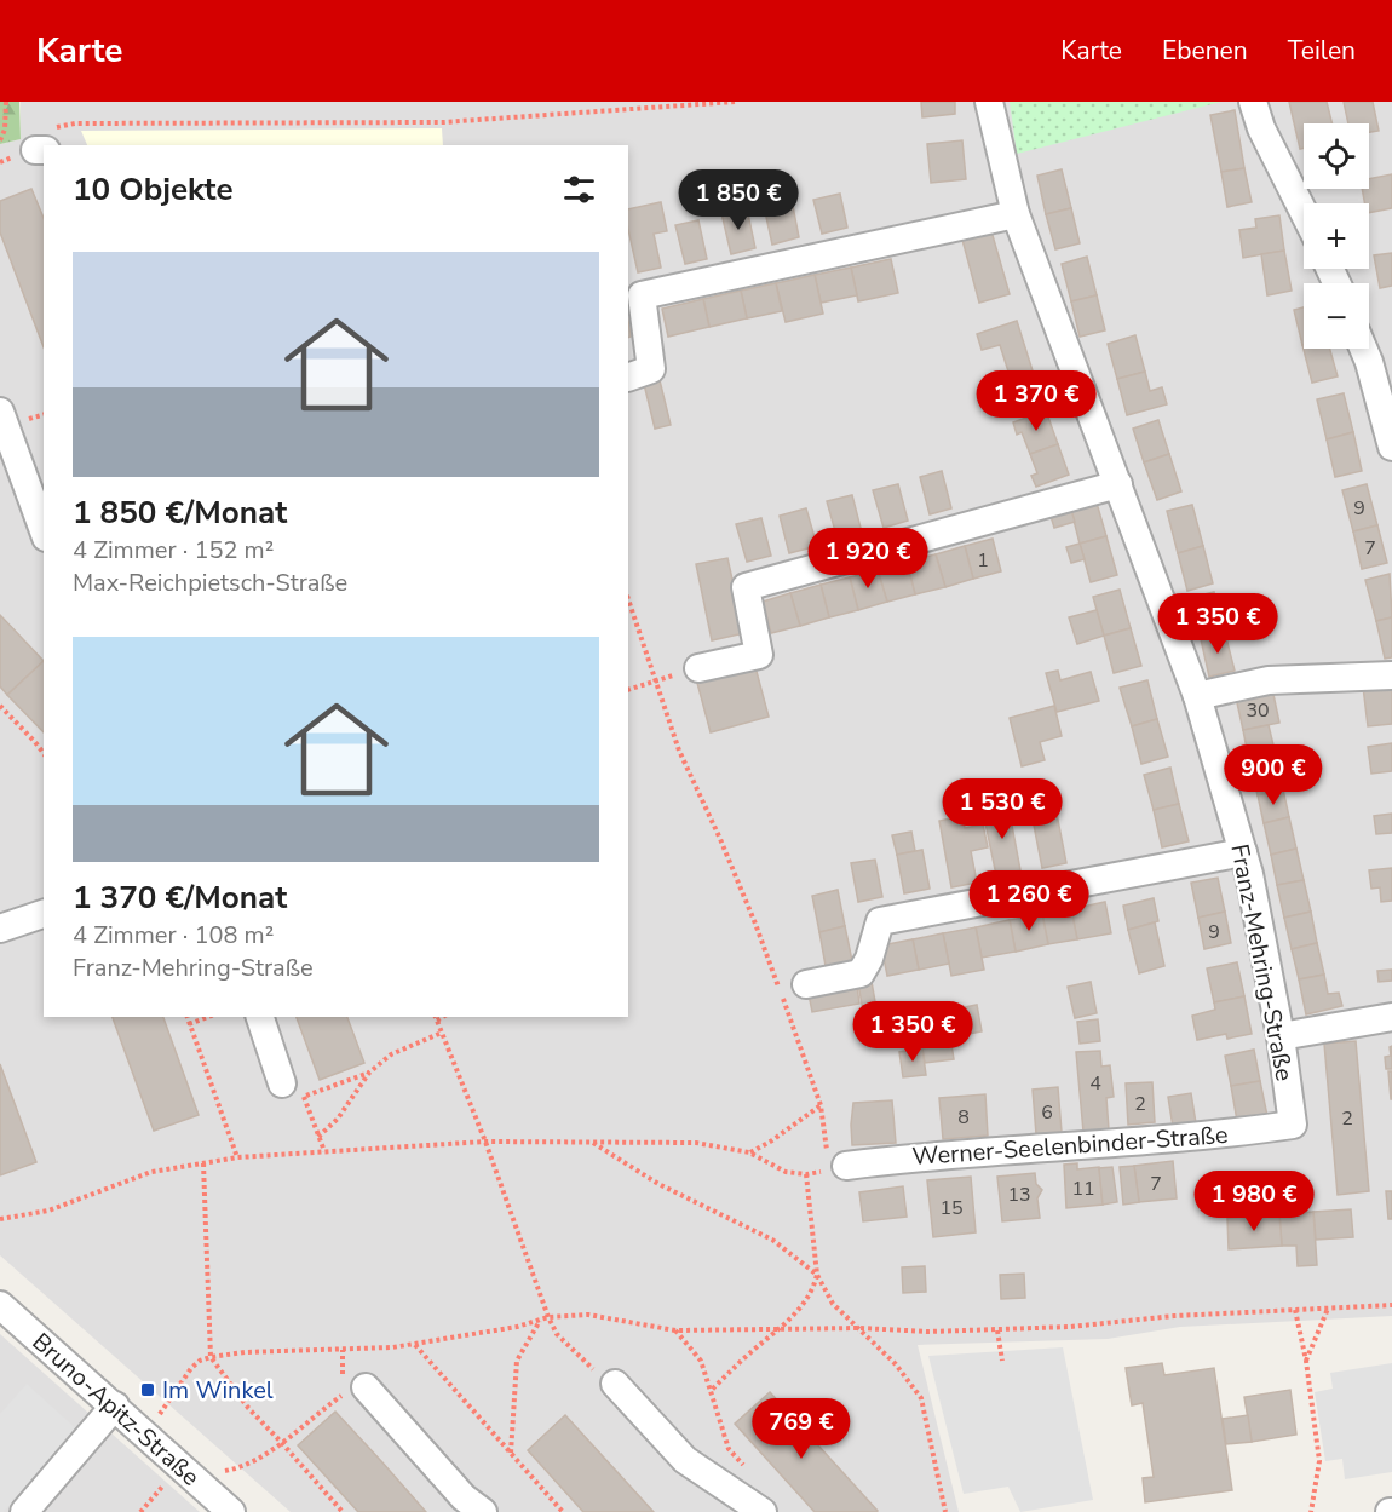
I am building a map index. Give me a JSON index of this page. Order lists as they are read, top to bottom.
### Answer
{
  "streets": {
    "street": ["Franz-Mehring-Straße", "Werner-Seelenbinder-Straße", "Bruno-Apitz-Straße"]
  },
  "crossings": [
    ["Franz-Mehring-Straße", "Werner-Seelenbinder-Straße"]
  ],
  "places": {
    "transit": ["Im Winkel"]
  },
  "house_numbers": [
    "9",
    "7",
    "1",
    "30",
    "9",
    "4",
    "2",
    "6",
    "8",
    "2",
    "7",
    "11",
    "13",
    "15"
  ],
  "page": {
    "header": "Karte",
    "nav": ["Karte", "Ebenen", "Teilen"],
    "map_buttons": ["+", "−"],
    "heading": "10 Objekte",
    "price": [
      "1 850 €",
      "1 370 €",
      "1 920 €",
      "1 350 €",
      "900 €",
      "1 530 €",
      "1 260 €",
      "1 350 €",
      "1 980 €",
      "769 €"
    ],
    "list": [
      {
        "name": "1 850 €/Monat",
        "note": "4 Zimmer · 152 m² · Max-Reichpietsch-Straße"
      },
      {
        "name": "1 370 €/Monat",
        "note": "4 Zimmer · 108 m² · Franz-Mehring-Straße"
      }
    ]
  }
}
